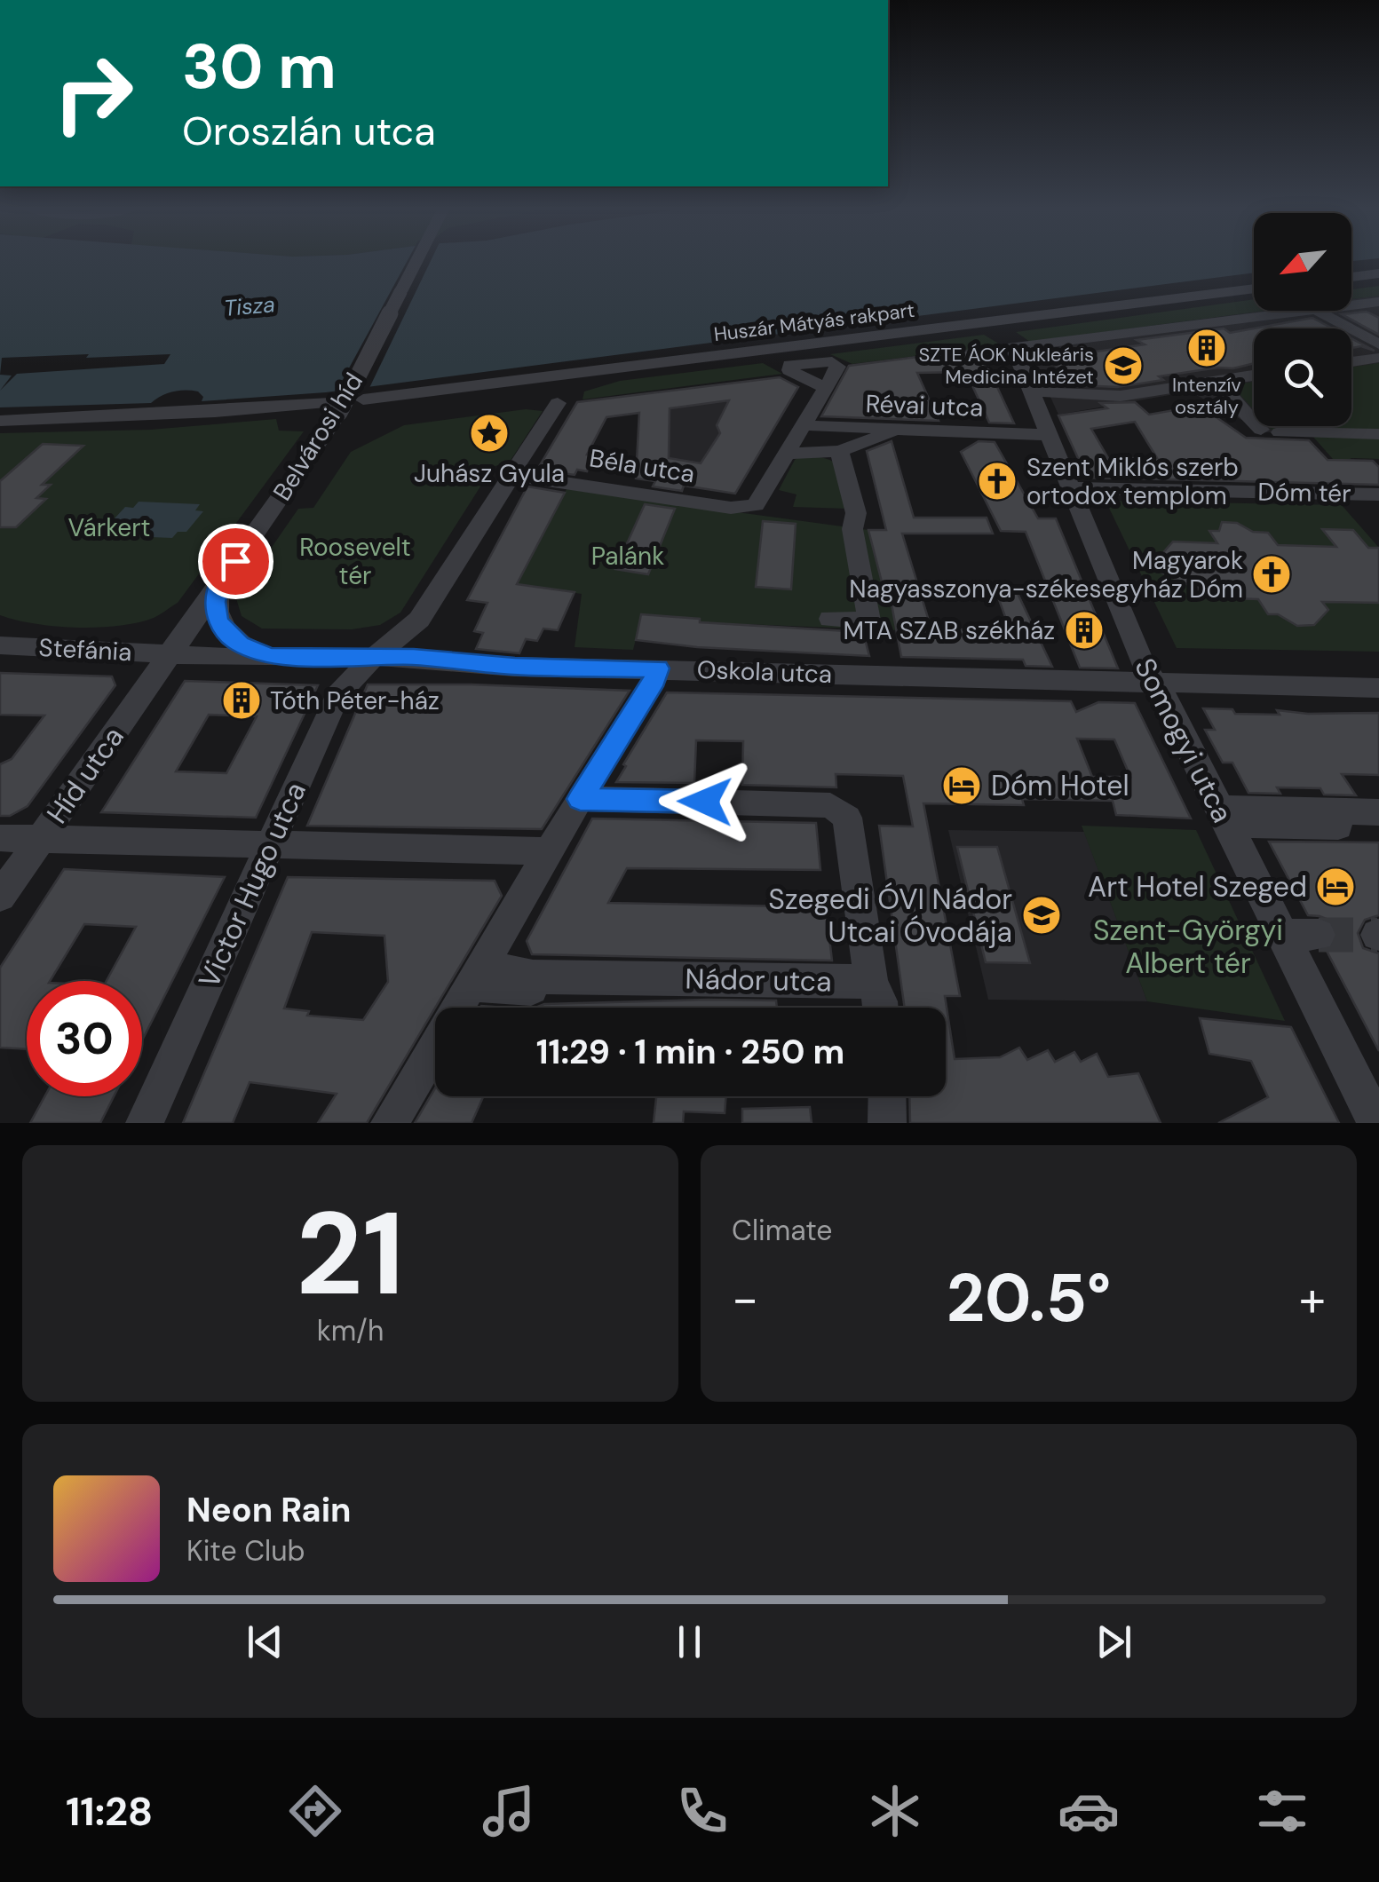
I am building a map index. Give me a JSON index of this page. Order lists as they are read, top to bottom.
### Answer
{
  "streets": {
    "street": [
      "Huszár Mátyás rakpart",
      "Révai utca",
      "Belvárosi híd",
      "Béla utca",
      "Dóm tér",
      "Stefánia",
      "Oskola utca",
      "Somogyi utca",
      "Híd utca",
      "Victor Hugo utca",
      "Nádor utca"
    ]
  },
  "crossings": [
    ["Révai utca", "Somogyi utca"],
    ["Belvárosi híd", "Stefánia"],
    ["Belvárosi híd", "Híd utca"],
    ["Dóm tér", "Somogyi utca"],
    ["Stefánia", "Híd utca"],
    ["Oskola utca", "Somogyi utca"],
    ["Oskola utca", "Victor Hugo utca"]
  ],
  "water": ["Tisza"],
  "parks": [
    "Várkert",
    "Roosevelt tér",
    "Palánk",
    "Szent-Györgyi Albert tér"
  ],
  "places": {
    "building": ["Intenzív osztály", "MTA SZAB székház", "Tóth Péter-ház"],
    "school or university": ["SZTE ÁOK Nukleáris Medicina Intézet", "Szegedi ÓVI Nádor Utcai Óvodája"],
    "place": ["Juhász Gyula"],
    "church": ["Szent Miklós szerb ortodox templom", "Magyarok Nagyasszonya-székesegyház Dóm"],
    "hotel": ["Dóm Hotel", "Art Hotel Szeged"]
  },
  "north": "bottom left",
  "page": {
    "turn": ["30 m", "Oroszlán utca"],
    "limit": "30",
    "trip": "11:29 · 1 min · 250 m",
    "tile": [
      ["21", "km/h"],
      "Climate"
    ],
    "heat": ["−", "20.5°", "+"],
    "song": ["Neon Rain", "Kite Club"],
    "tabs": "11:28"
  }
}
